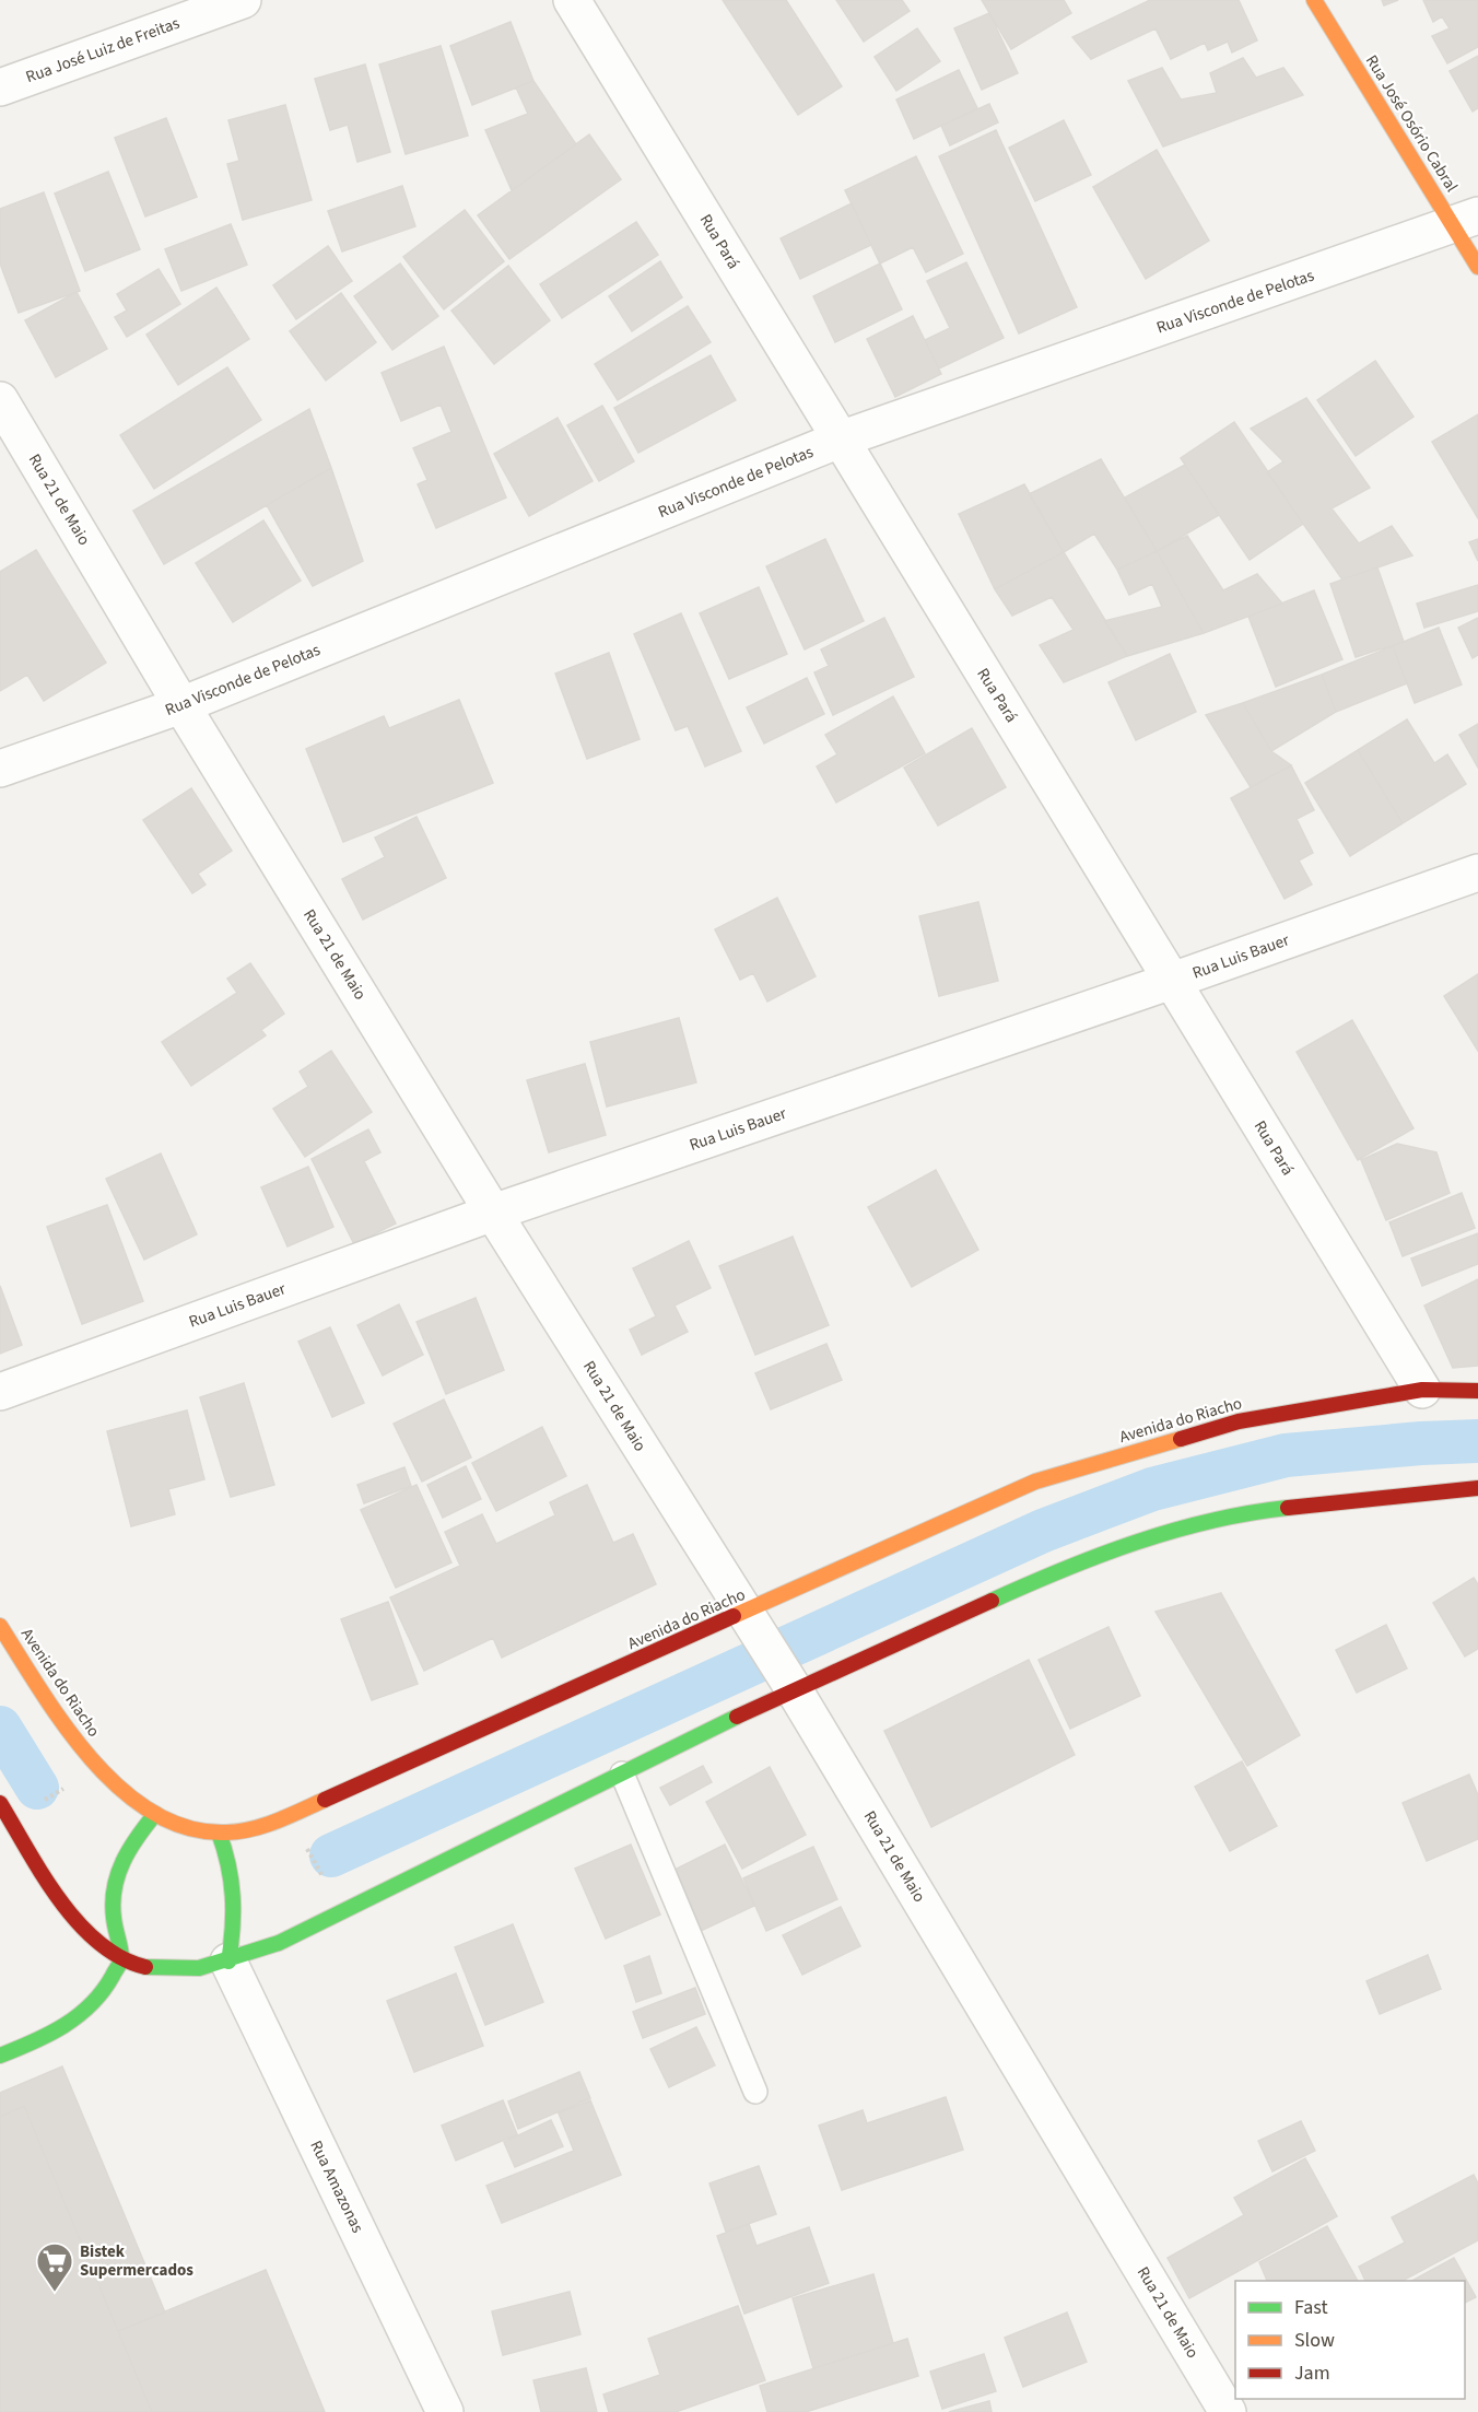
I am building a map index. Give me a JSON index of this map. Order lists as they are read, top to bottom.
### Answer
{
  "streets": {
    "main road": ["Rua José Osório Cabral", "Avenida do Riacho"],
    "street": [
      "Rua José Luiz de Freitas",
      "Rua Pará",
      "Rua Visconde de Pelotas",
      "Rua 21 de Maio",
      "Rua Luis Bauer",
      "Rua Amazonas"
    ]
  },
  "crossings": [
    ["Rua José Osório Cabral", "Rua Visconde de Pelotas"],
    ["Rua Pará", "Rua Visconde de Pelotas"],
    ["Rua Pará", "Rua Luis Bauer"],
    ["Rua Pará", "Avenida do Riacho"],
    ["Rua Visconde de Pelotas", "Rua 21 de Maio"],
    ["Rua 21 de Maio", "Rua Luis Bauer"],
    ["Rua 21 de Maio", "Avenida do Riacho"],
    ["Avenida do Riacho", "Rua Amazonas"]
  ],
  "places": {
    "supermarket": ["Bistek Supermercados"]
  },
  "legend": ["Fast", "Slow", "Jam"]
}
